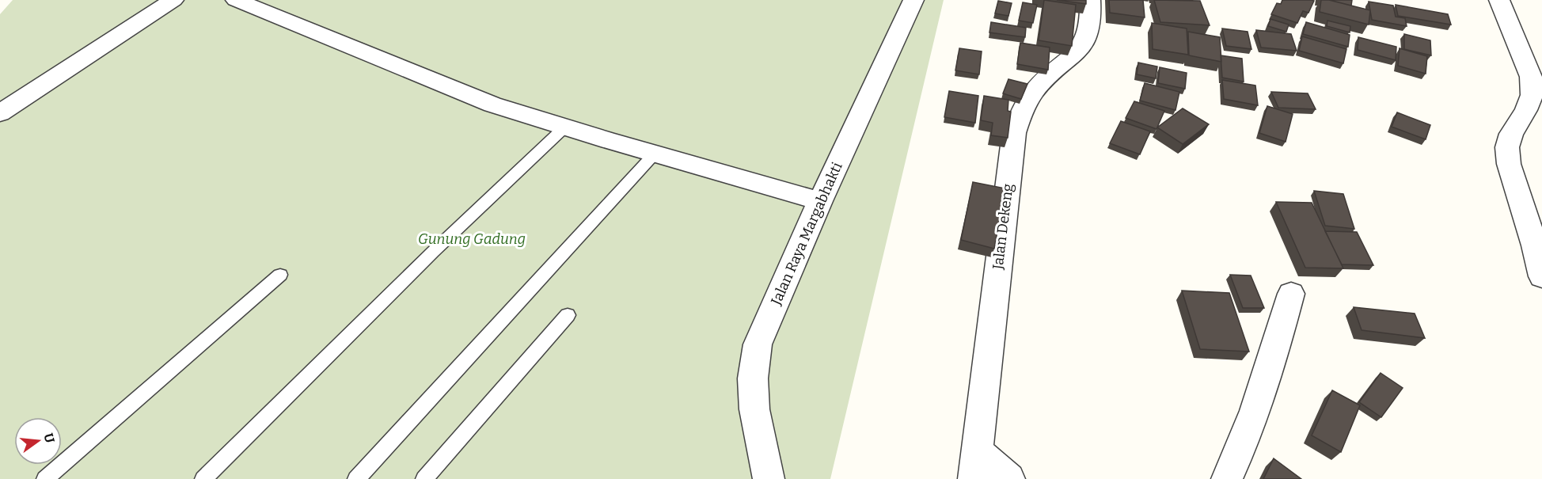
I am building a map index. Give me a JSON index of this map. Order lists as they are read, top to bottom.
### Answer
{
  "streets": {
    "street": ["Jalan Dekeng", "Jalan Raya Margabhakti"]
  },
  "parks": ["Gunung Gadung"],
  "north": "right"
}
